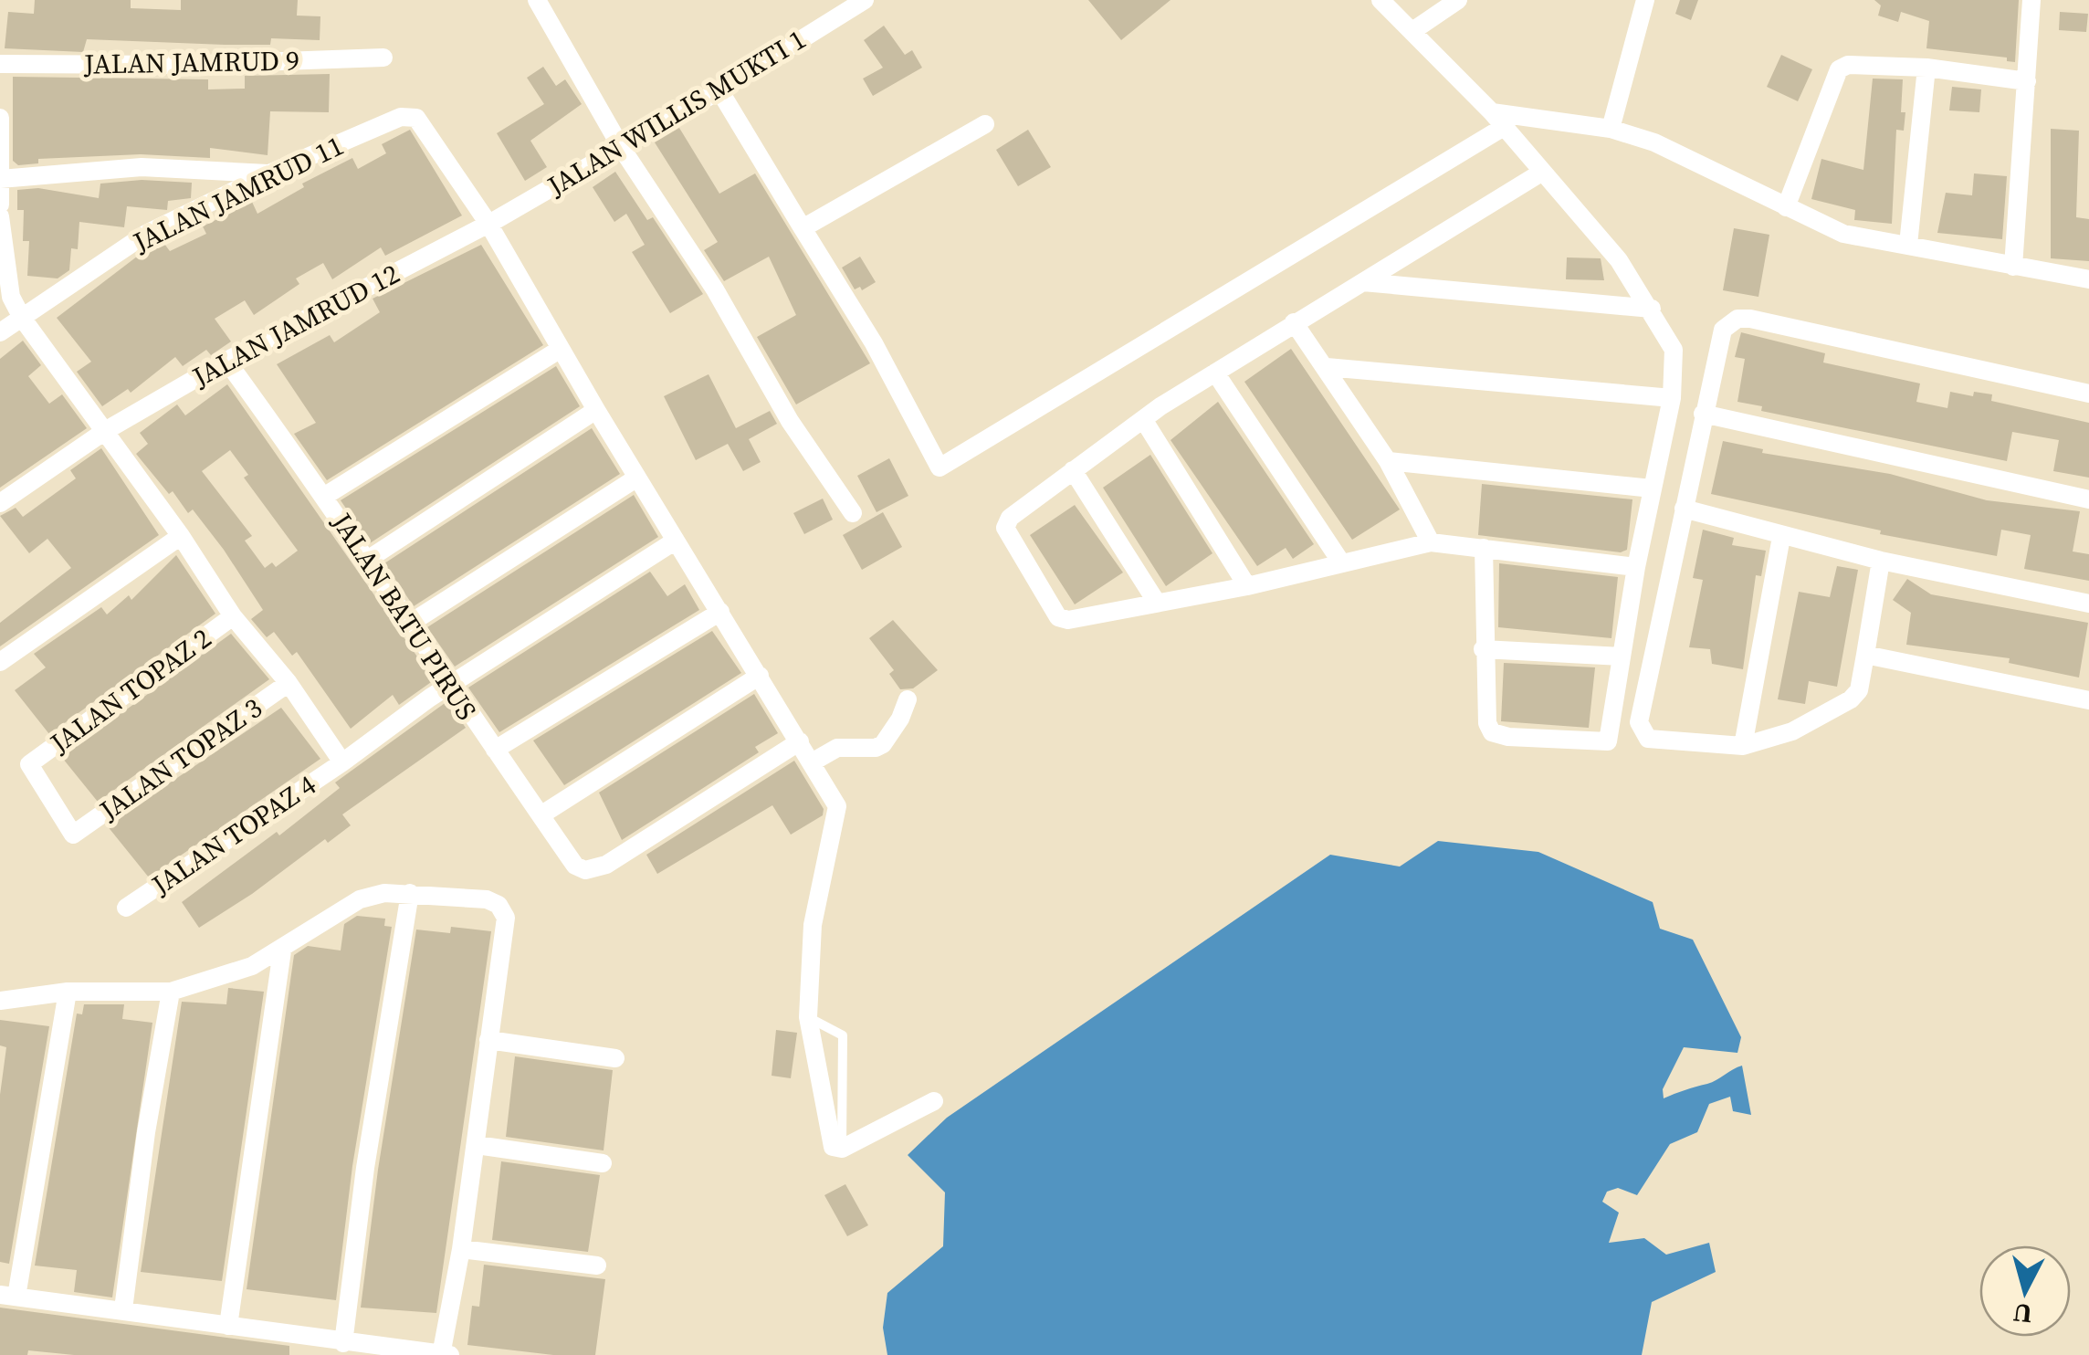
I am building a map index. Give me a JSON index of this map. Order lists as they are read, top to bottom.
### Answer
{
  "streets": {
    "street": [
      "JALAN JAMRUD 9",
      "JALAN WILLIS MUKTI 1",
      "JALAN JAMRUD 11",
      "JALAN JAMRUD 12",
      "JALAN BATU PIRUS",
      "JALAN TOPAZ 2",
      "JALAN TOPAZ 3",
      "JALAN TOPAZ 4"
    ]
  },
  "crossings": [
    ["JALAN WILLIS MUKTI 1", "JALAN JAMRUD 11"],
    ["JALAN WILLIS MUKTI 1", "JALAN JAMRUD 12"],
    ["JALAN JAMRUD 11", "JALAN JAMRUD 12"],
    ["JALAN JAMRUD 12", "JALAN BATU PIRUS"],
    ["JALAN BATU PIRUS", "JALAN TOPAZ 4"],
    ["JALAN TOPAZ 2", "JALAN TOPAZ 3"]
  ],
  "north": "bottom"
}
